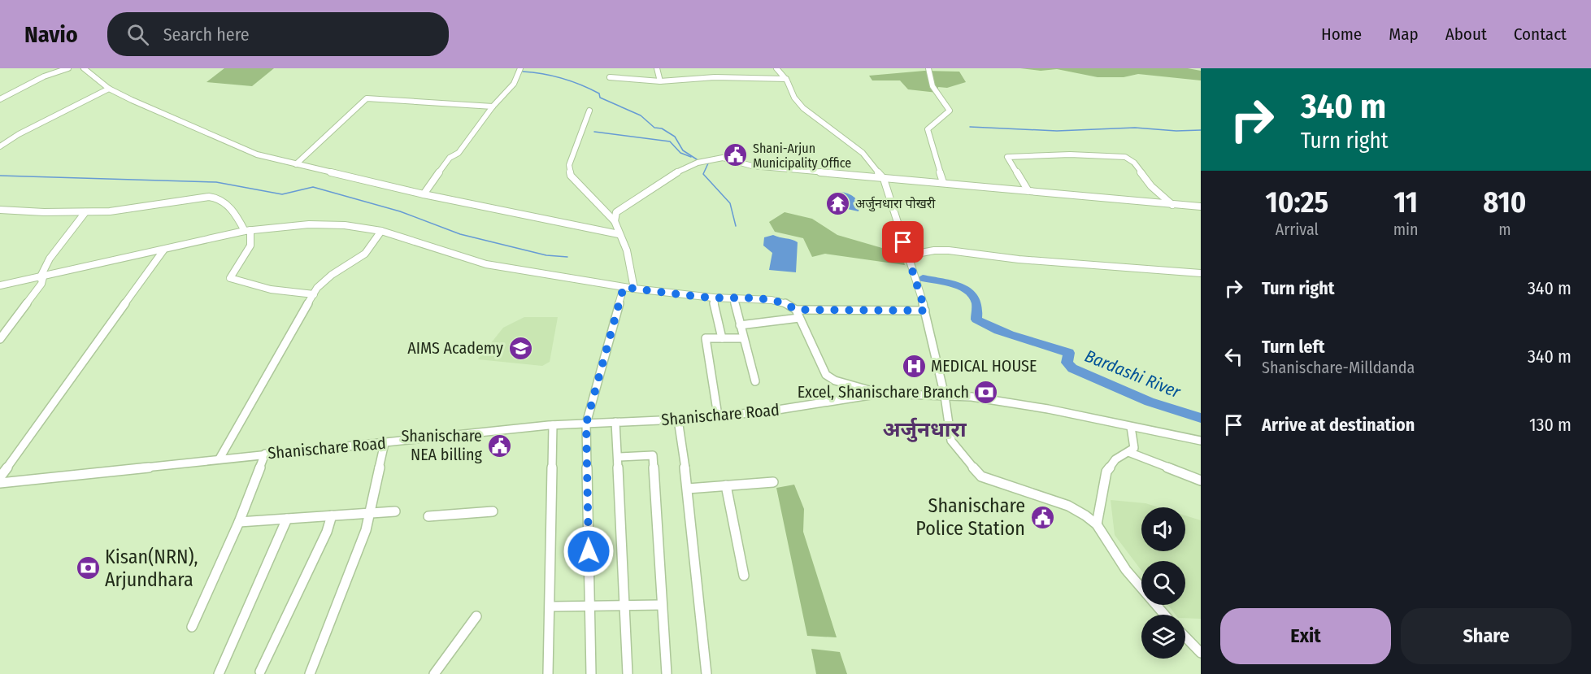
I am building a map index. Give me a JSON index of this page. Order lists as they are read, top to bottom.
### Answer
{
  "streets": {
    "street": ["Shanischare Road"]
  },
  "districts": ["अर्जुनधारा"],
  "water": ["Bardashi River"],
  "places": {
    "public building": ["Shani-Arjun Municipality Office", "Shanischare NEA billing", "Shanischare Police Station"],
    "temple": ["अर्जुनधारा पोखरी"],
    "school or university": ["AIMS Academy"],
    "hospital": ["MEDICAL HOUSE"],
    "bank": ["Excel, Shanischare Branch", "Kisan(NRN), Arjundhara"]
  },
  "page": {
    "header": "Navio",
    "search": "Search here",
    "nav": [
      "Home",
      "Map",
      "About",
      "Contact"
    ],
    "turn": ["340 m", "Turn right"],
    "eta": [
      "10:25",
      "Arrival",
      "11",
      "min",
      "810",
      "m"
    ],
    "list": [
      {
        "name": "Turn right",
        "value": "340 m"
      },
      {
        "name": "Turn left",
        "note": "Shanischare-Milldanda",
        "value": "340 m"
      },
      {
        "name": "Arrive at destination",
        "value": "130 m"
      }
    ],
    "buttons": ["Exit", "Share"]
  }
}
